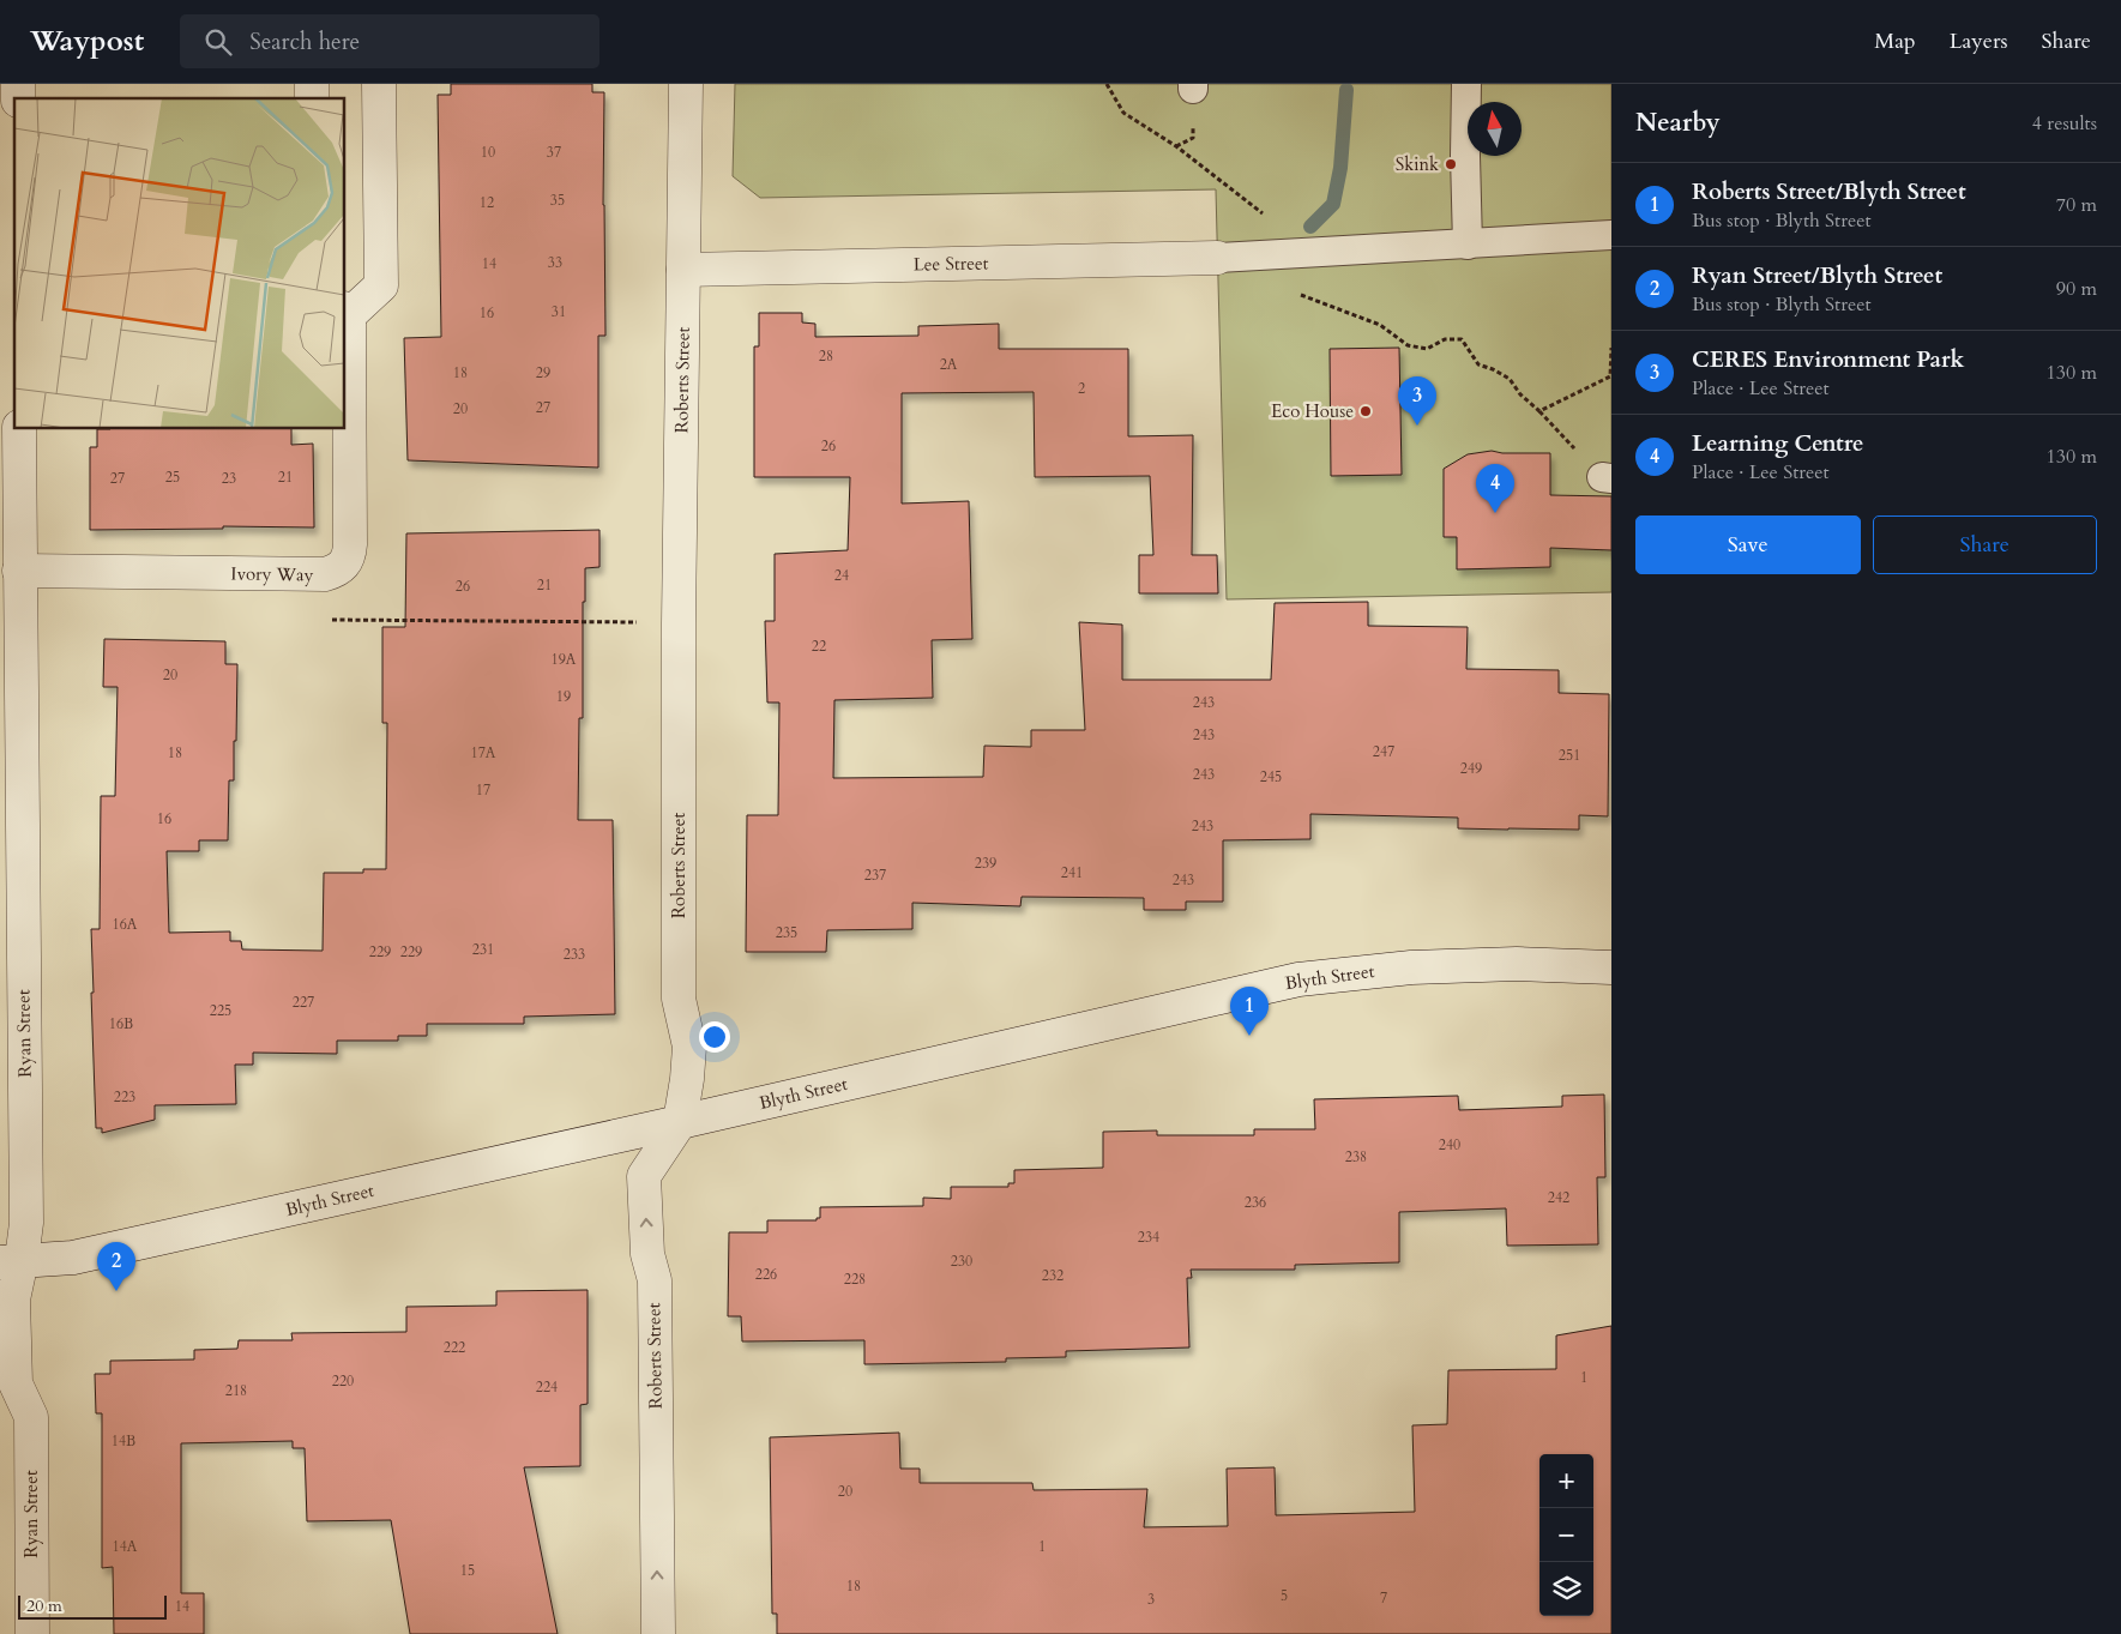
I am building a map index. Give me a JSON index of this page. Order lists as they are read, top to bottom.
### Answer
{
  "streets": {
    "street": [
      "Lee Street",
      "Roberts Street",
      "Ivory Way",
      "Blyth Street",
      "Ryan Street"
    ]
  },
  "crossings": [
    ["Lee Street", "Roberts Street"],
    ["Roberts Street", "Blyth Street"],
    ["Ivory Way", "Ryan Street"],
    ["Blyth Street", "Ryan Street"]
  ],
  "places": ["Skink", "Eco House"],
  "house_numbers": [
    "10",
    "37",
    "35",
    "12",
    "33",
    "14",
    "31",
    "16",
    "28",
    "2A",
    "18",
    "29",
    "2",
    "27",
    "20",
    "26",
    "25",
    "21",
    "27",
    "23",
    "24",
    "21",
    "26",
    "22",
    "19A",
    "20",
    "19",
    "243",
    "243",
    "247",
    "18",
    "17A",
    "251",
    "249",
    "243",
    "245",
    "17",
    "16",
    "243",
    "239",
    "241",
    "237",
    "243",
    "16A",
    "235",
    "231",
    "229",
    "229",
    "233",
    "227",
    "225",
    "16B",
    "223",
    "240",
    "238",
    "242",
    "236",
    "234",
    "230",
    "226",
    "232",
    "228",
    "222",
    "1",
    "220",
    "224",
    "218",
    "14B",
    "20",
    "14A",
    "1",
    "15",
    "18",
    "5",
    "7",
    "3",
    "14"
  ],
  "scale_bar": "20 m",
  "north": "top",
  "page": {
    "header": "Waypost",
    "search": "Search here",
    "nav": ["Map", "Layers", "Share"],
    "heading": ["Nearby", "4 results"],
    "list": [
      {
        "mark": "1",
        "name": "Roberts Street/Blyth Street",
        "note": "Bus stop · Blyth Street",
        "value": "70 m"
      },
      {
        "mark": "2",
        "name": "Ryan Street/Blyth Street",
        "note": "Bus stop · Blyth Street",
        "value": "90 m"
      },
      {
        "mark": "3",
        "name": "CERES Environment Park",
        "note": "Place · Lee Street",
        "value": "130 m"
      },
      {
        "mark": "4",
        "name": "Learning Centre",
        "note": "Place · Lee Street",
        "value": "130 m"
      }
    ],
    "pins": [
      "3",
      "4",
      "1",
      "2"
    ],
    "buttons": ["Save", "Share"],
    "map_buttons": ["+", "−"],
    "scale": "20 m"
  }
}
